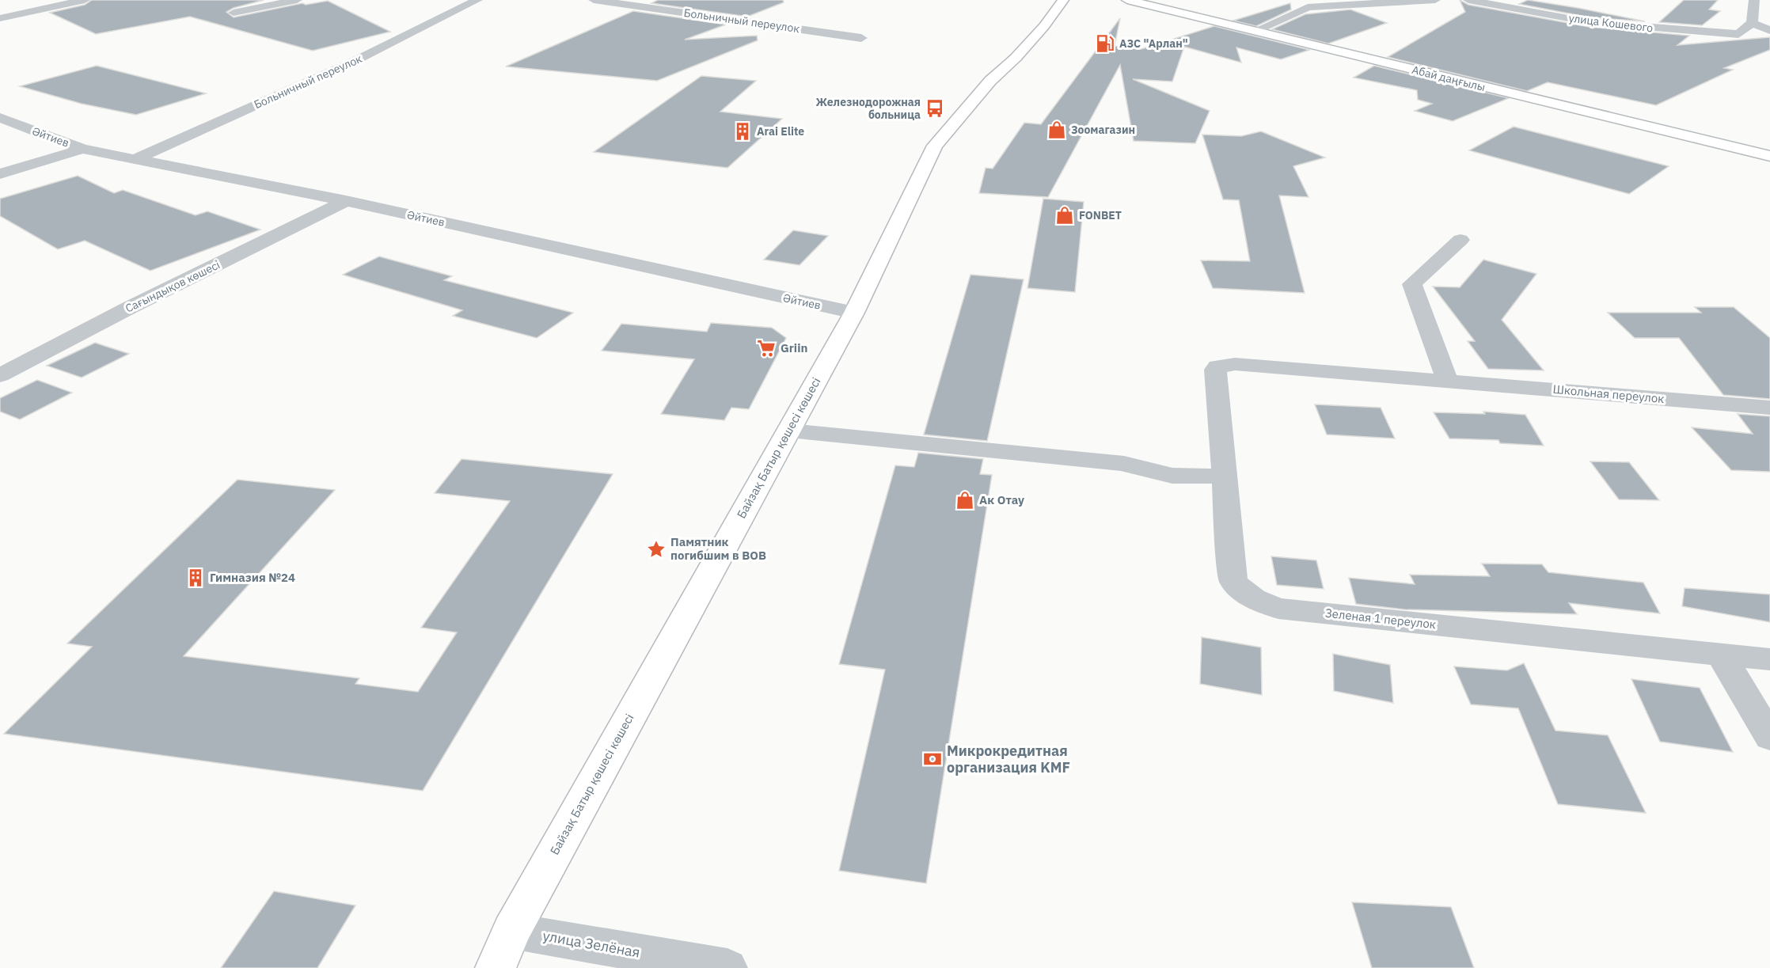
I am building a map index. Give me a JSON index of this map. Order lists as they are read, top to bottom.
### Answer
{
  "streets": {
    "main road": ["Абай даңғылы", "Байзақ Батыр қөшесі көшесі"],
    "street": [
      "Больничный переулок",
      "улица Кошевого",
      "Әйтиев",
      "Сағындықов көшесі",
      "Школьная переулок",
      "Зеленая 1 переулок",
      "улица Зелёная"
    ]
  },
  "crossings": [
    ["Больничный переулок", "Әйтиев"],
    ["Әйтиев", "Сағындықов көшесі"],
    ["Әйтиев", "Байзақ Батыр қөшесі көшесі"],
    ["Школьная переулок", "Зеленая 1 переулок"],
    ["Байзақ Батыр қөшесі көшесі", "улица Зелёная"]
  ],
  "places": {
    "fuel station": ["АЗС \"Арлан\""],
    "bus stop": ["Железнодорожная больница"],
    "shop": ["Зоомагазин", "FONBET", "Ак Отау"],
    "building": ["Arai Elite", "Гимназия №24"],
    "supermarket": ["Griin"],
    "place": ["Памятник погибшим в ВОВ"],
    "bank": ["Микрокредитная организация KMF"]
  }
}
